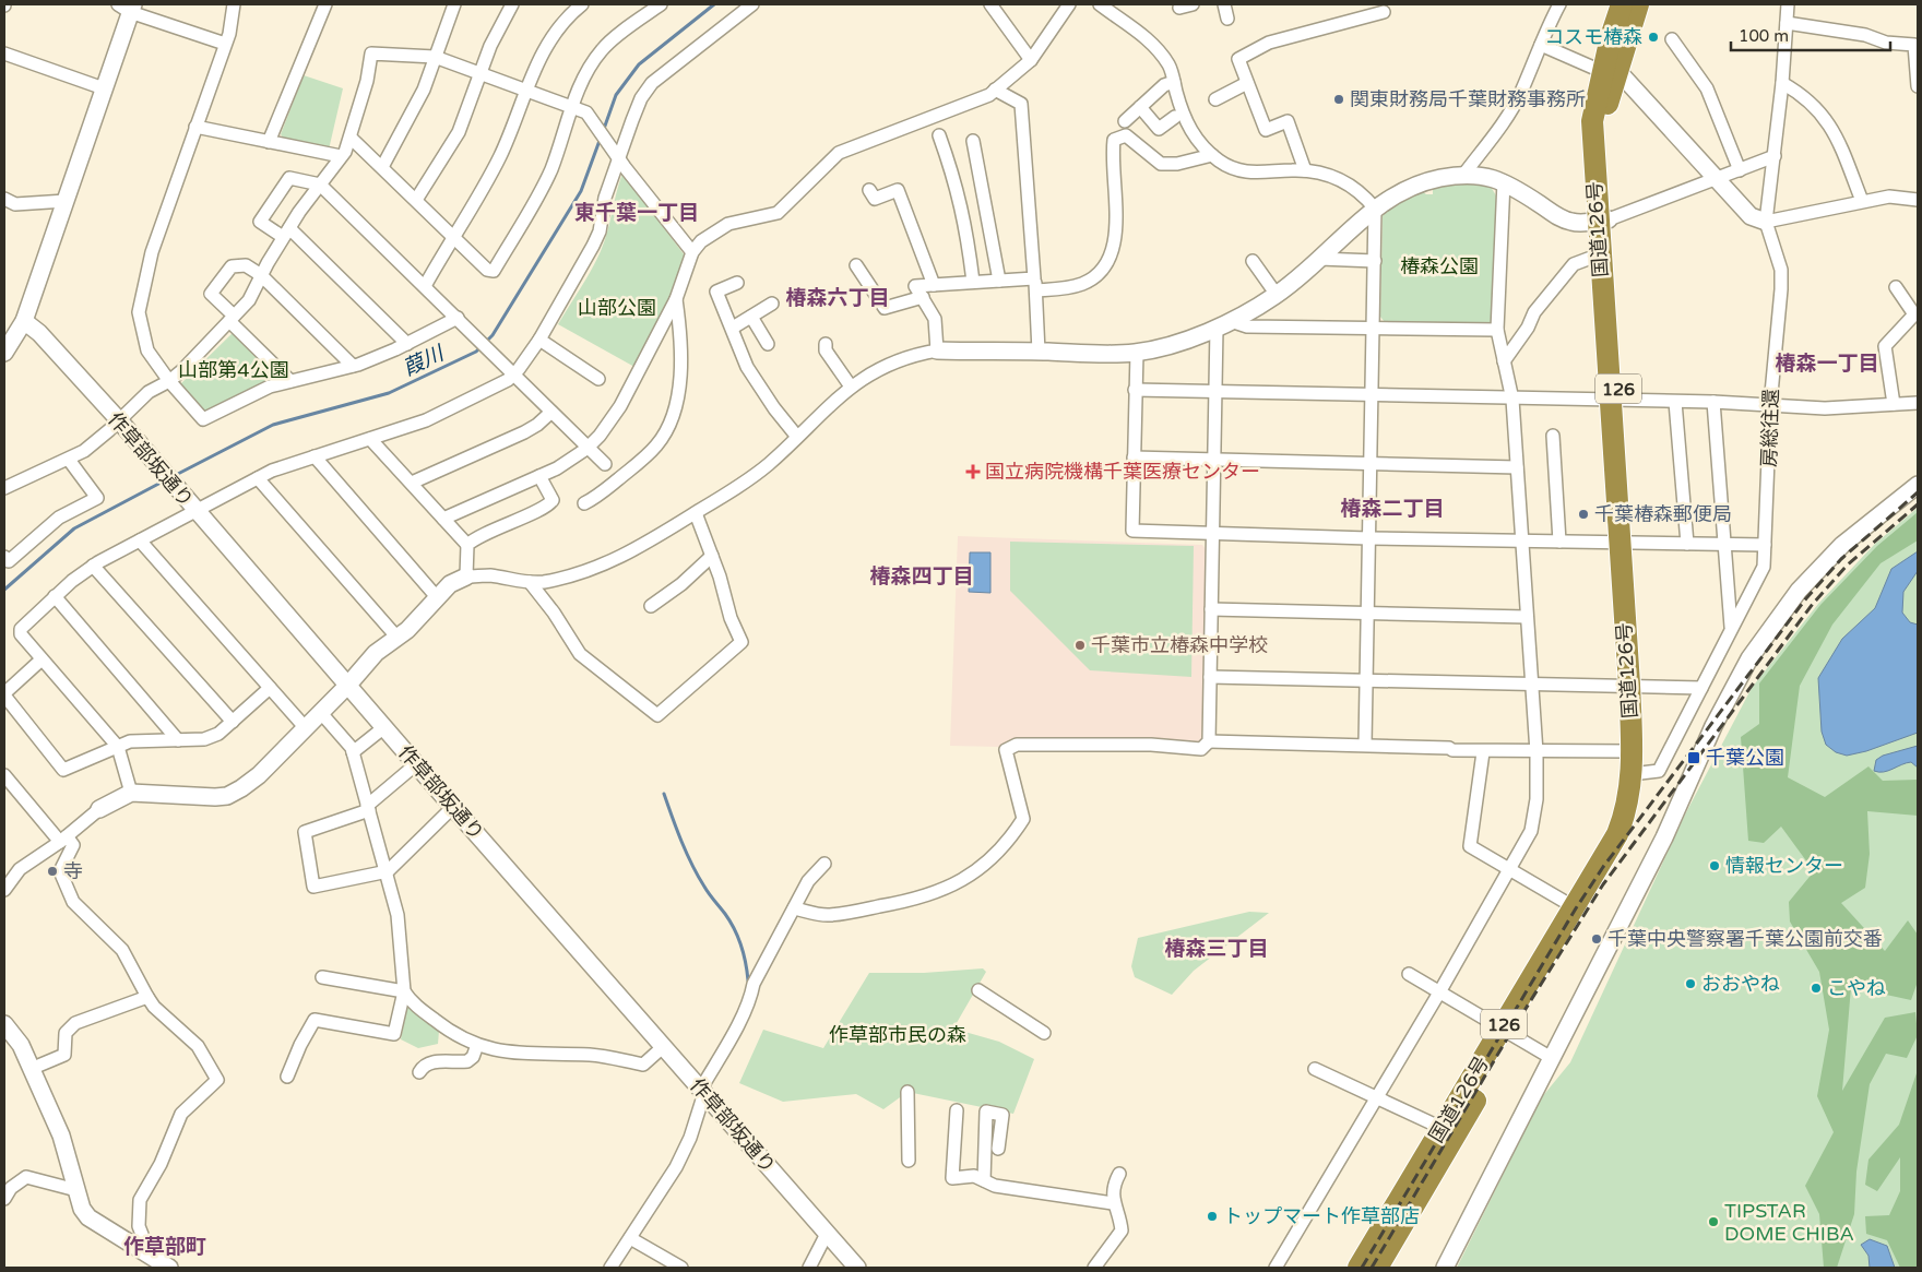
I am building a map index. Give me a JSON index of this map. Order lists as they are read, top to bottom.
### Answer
{
  "streets": {
    "highway": ["国道126号", "126"],
    "street": ["房総往還", "作草部坂通り"]
  },
  "crossings": [
    ["国道126号", "房総往還"]
  ],
  "districts": [
    "東千葉一丁目",
    "椿森六丁目",
    "椿森一丁目",
    "椿森二丁目",
    "椿森四丁目",
    "椿森三丁目",
    "作草部町"
  ],
  "water": ["葭川"],
  "parks": [
    "椿森公園",
    "山部公園",
    "山部第4公園",
    "作草部市民の森"
  ],
  "places": {
    "other": [
      "コスモ椿森",
      "関東財務局千葉財務事務所",
      "千葉椿森郵便局",
      "千葉市立椿森中学校",
      "情報センター",
      "寺",
      "千葉中央警察署千葉公園前交番",
      "おおやね",
      "こやね",
      "トップマート作草部店",
      "TIPSTAR DOME CHIBA"
    ],
    "health": ["国立病院機構千葉医療センター"],
    "transit": ["千葉公園"]
  },
  "scale_bar": "100 m"
}
